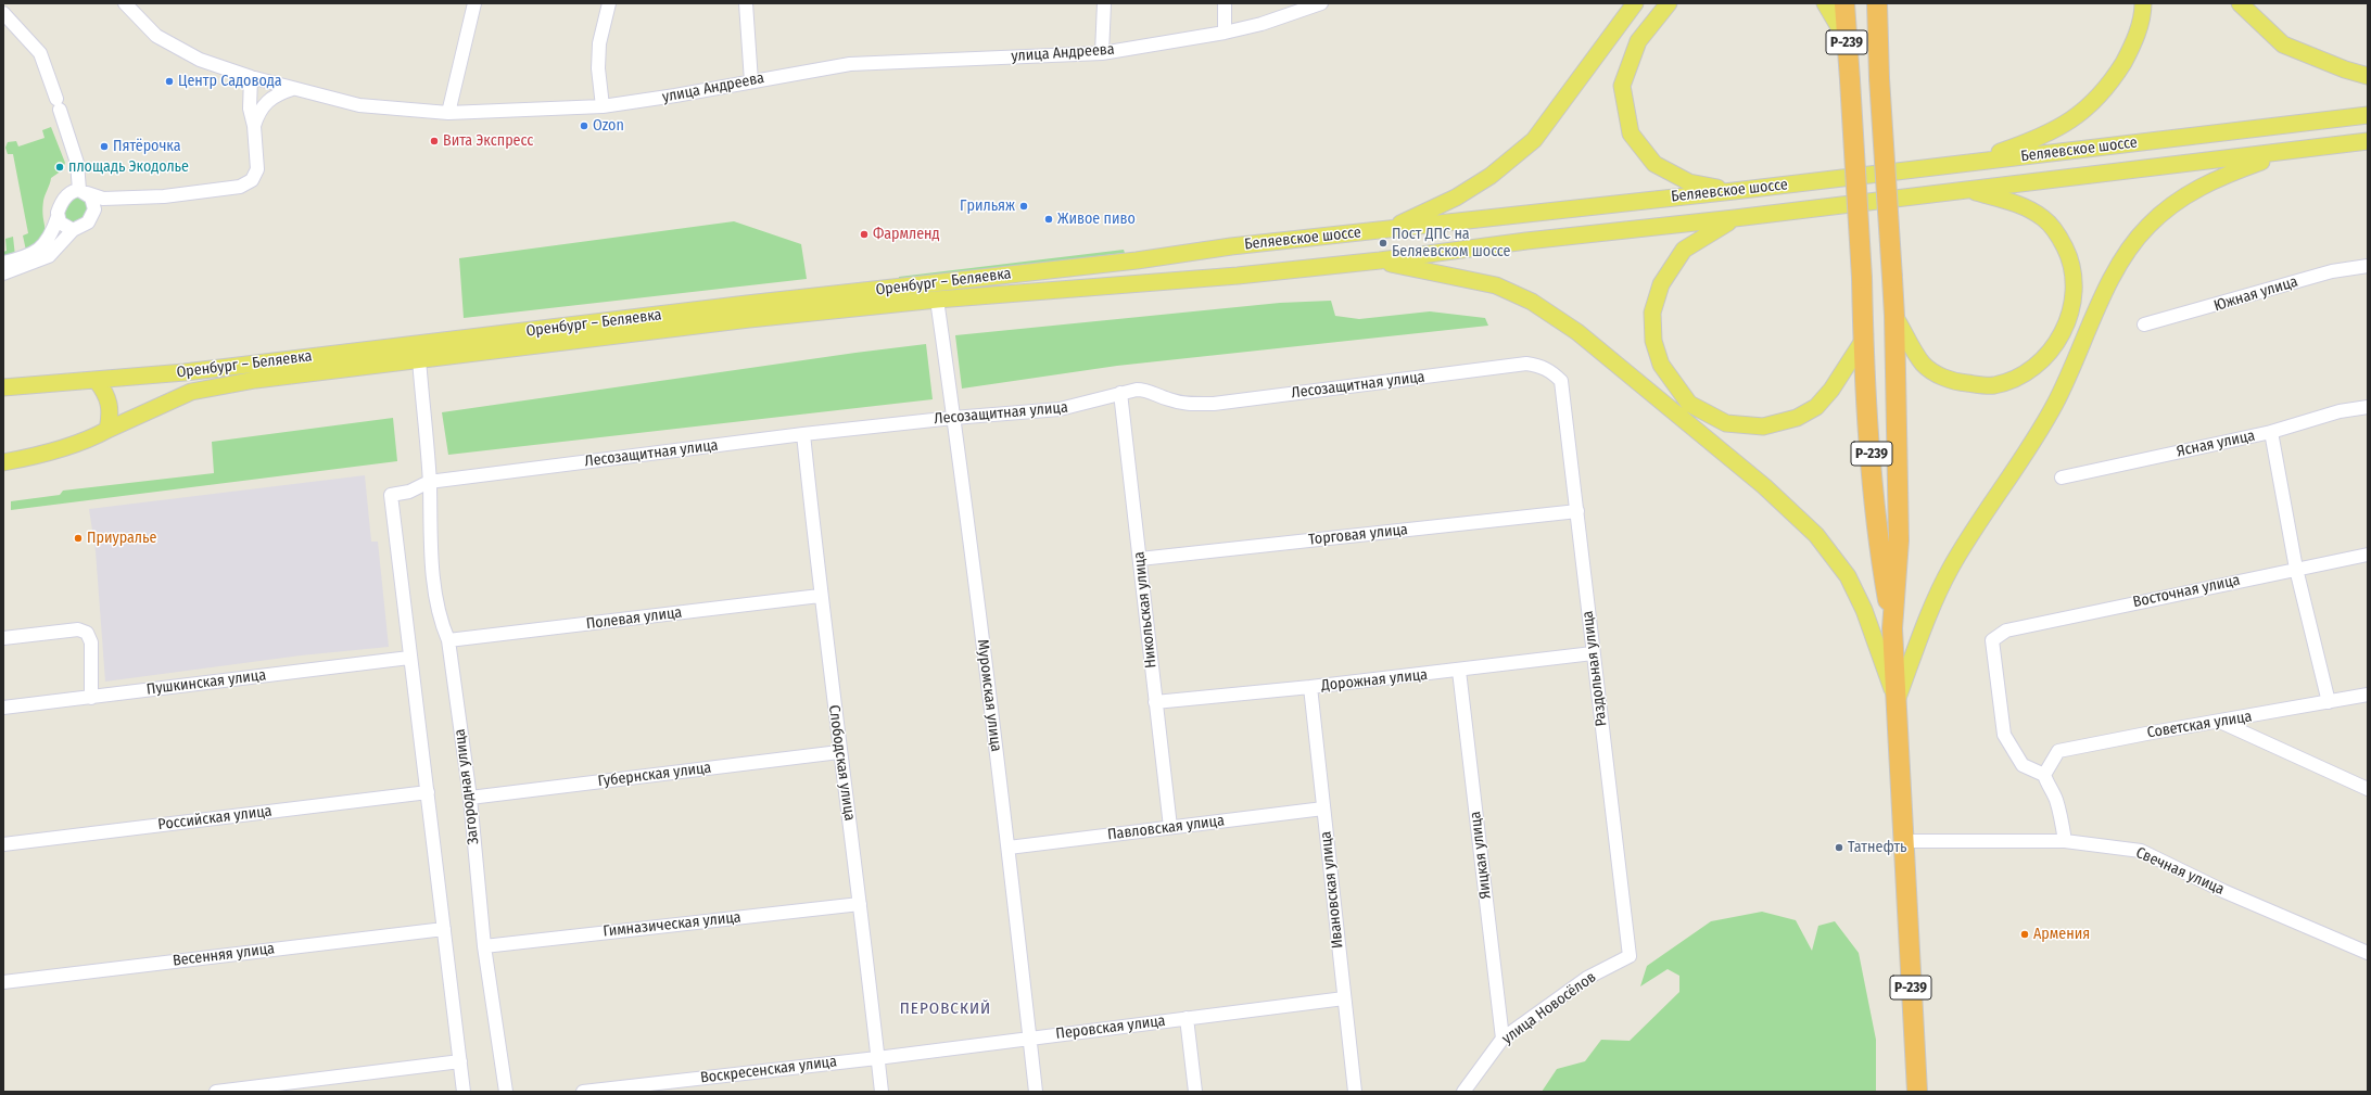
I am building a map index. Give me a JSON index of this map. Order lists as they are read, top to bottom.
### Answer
{
  "streets": {
    "highway": ["Р-239"],
    "main road": ["Беляевское шоссе", "Оренбург – Беляевка"],
    "street": [
      "улица Андреева",
      "Южная улица",
      "Лесозащитная улица",
      "Ясная улица",
      "Торговая улица",
      "Восточная улица",
      "Никольская улица",
      "Полевая улица",
      "Раздольная улица",
      "Дорожная улица",
      "Пушкинская улица",
      "Муромская улица",
      "Советская улица",
      "Слободская улица",
      "Губернская улица",
      "Загородная улица",
      "Российская улица",
      "Павловская улица",
      "Яицкая улица",
      "Свечная улица",
      "Ивановская улица",
      "Гимназическая улица",
      "Весенняя улица",
      "улица Новосёлов",
      "Перовская улица",
      "Воскресенская улица"
    ]
  },
  "crossings": [
    ["Р-239", "Свечная улица"],
    ["Беляевское шоссе", "Оренбург – Беляевка"],
    ["Оренбург – Беляевка", "Муромская улица"],
    ["Оренбург – Беляевка", "Загородная улица"],
    ["Лесозащитная улица", "Никольская улица"],
    ["Лесозащитная улица", "Раздольная улица"],
    ["Лесозащитная улица", "Пушкинская улица"],
    ["Лесозащитная улица", "Муромская улица"],
    ["Лесозащитная улица", "Слободская улица"],
    ["Лесозащитная улица", "Загородная улица"],
    ["Торговая улица", "Никольская улица"],
    ["Торговая улица", "Раздольная улица"],
    ["Восточная улица", "Советская улица"],
    ["Никольская улица", "Дорожная улица"],
    ["Никольская улица", "Павловская улица"],
    ["Полевая улица", "Слободская улица"],
    ["Полевая улица", "Загородная улица"],
    ["Раздольная улица", "Дорожная улица"],
    ["Раздольная улица", "улица Новосёлов"],
    ["Дорожная улица", "Яицкая улица"],
    ["Дорожная улица", "Ивановская улица"],
    ["Муромская улица", "Павловская улица"],
    ["Муромская улица", "Перовская улица"],
    ["Слободская улица", "Губернская улица"],
    ["Слободская улица", "Гимназическая улица"],
    ["Слободская улица", "Перовская улица"],
    ["Слободская улица", "Воскресенская улица"],
    ["Губернская улица", "Загородная улица"],
    ["Загородная улица", "Гимназическая улица"],
    ["Павловская улица", "Ивановская улица"],
    ["Яицкая улица", "улица Новосёлов"],
    ["Ивановская улица", "Перовская улица"],
    ["Перовская улица", "Воскресенская улица"]
  ],
  "districts": ["ПЕРОВСКИЙ"],
  "places": [
    "Центр Садовода",
    "Ozon",
    "Вита Экспресс",
    "Пятёрочка",
    "площадь Экодолье",
    "Грильяж",
    "Живое пиво",
    "Фармленд",
    "Пост ДПС на Беляевском шоссе",
    "Приуралье",
    "Татнефть",
    "Армения"
  ]
}
